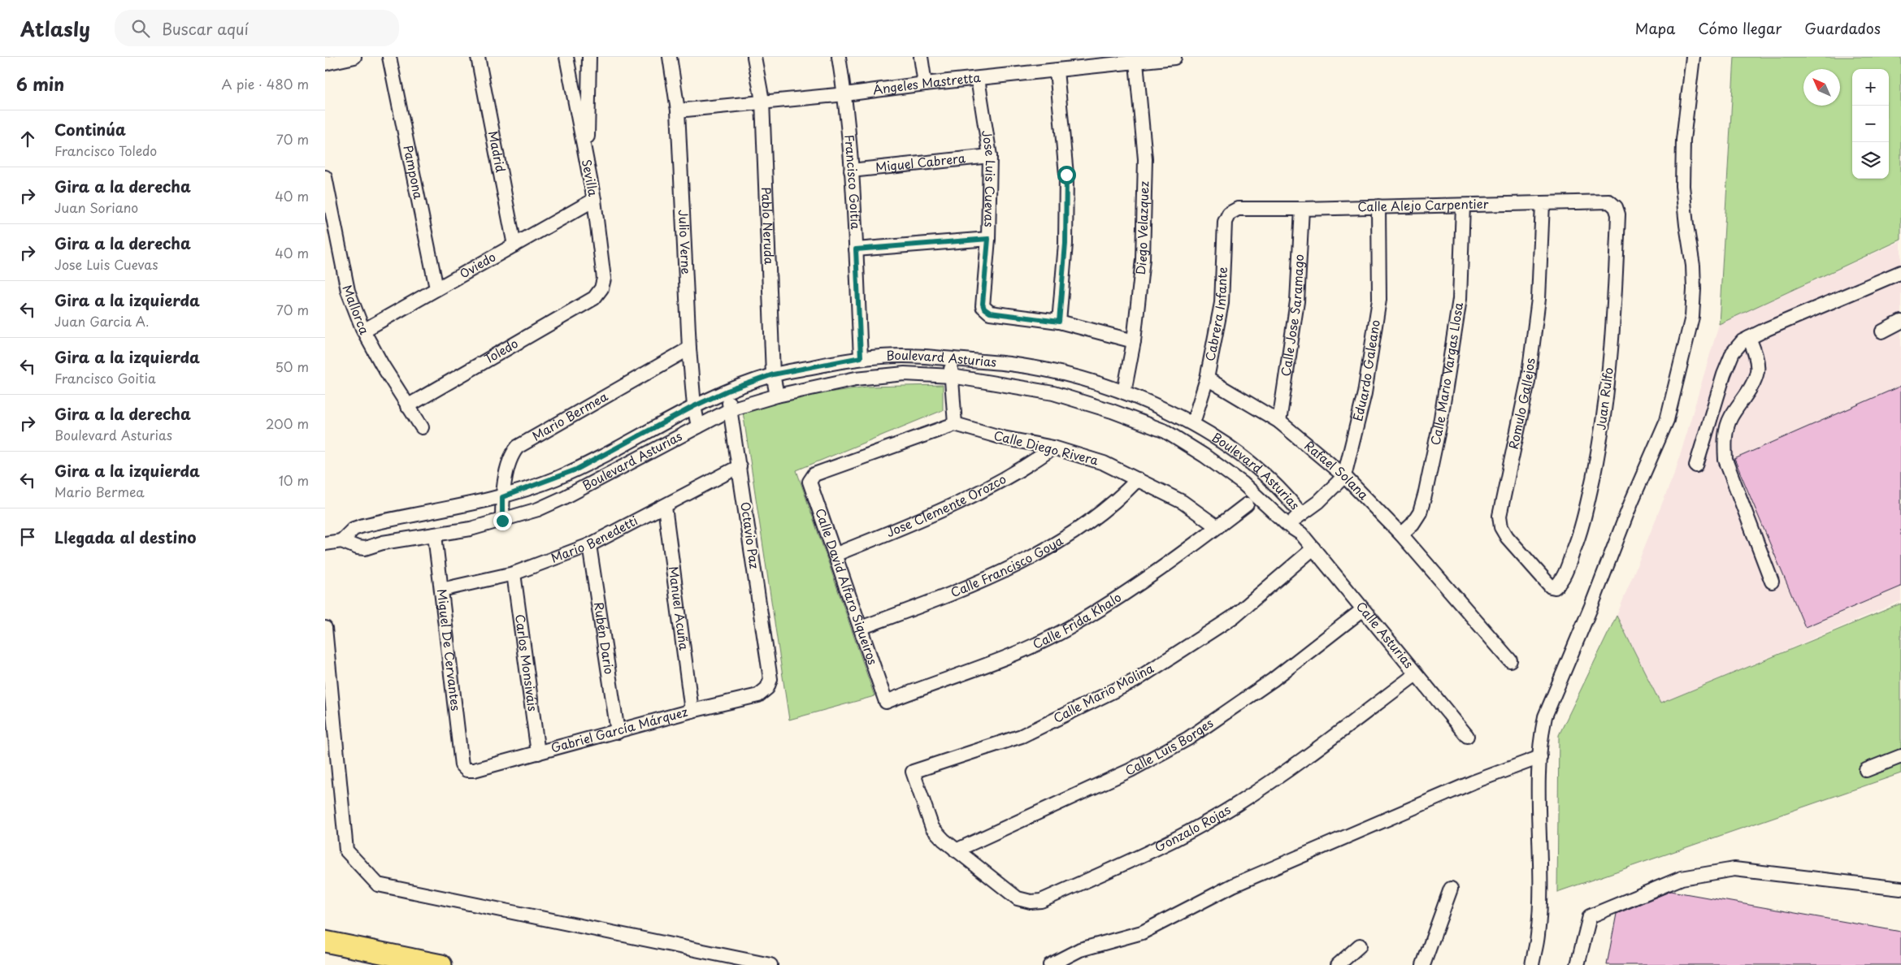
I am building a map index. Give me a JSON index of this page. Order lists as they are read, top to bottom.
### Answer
{
  "streets": {
    "street": [
      "Ángeles Mastretta",
      "Madrid",
      "Miguel Cabrera",
      "Pampona",
      "Sevilla",
      "Jose Luis Cuevas",
      "Francisco Goitia",
      "Calle Alejo Carpentier",
      "Pablo Neruda",
      "Diego Velazquez",
      "Julio Verne",
      "Oviedo",
      "Mallorca",
      "Cabrera Infante",
      "Calle Jose Saramago",
      "Toledo",
      "Boulevard Asturias",
      "Eduardo Galeano",
      "Calle Mario Vargas Llosa",
      "Juan Rulfo",
      "Romulo Gallejos",
      "Mario Bermea",
      "Calle Diego Rivera",
      "Rafael Solana",
      "Jose Clemente Orozco",
      "Octavio Paz",
      "Mario Benedetti",
      "Calle Francisco Goya",
      "Calle David Alfaro Siqueiros",
      "Manuel Acuña",
      "Calle Frida Khalo",
      "Calle Asturias",
      "Rubén Dario",
      "Miguel De Cervantes",
      "Carlos Monsiváis",
      "Calle Mario Molina",
      "Gabriel García Márquez",
      "Calle Luis Borges",
      "Gonzalo Rojas"
    ]
  },
  "crossings": [
    ["Ángeles Mastretta", "Jose Luis Cuevas"],
    ["Ángeles Mastretta", "Francisco Goitia"],
    ["Ángeles Mastretta", "Pablo Neruda"],
    ["Ángeles Mastretta", "Diego Velazquez"],
    ["Ángeles Mastretta", "Julio Verne"],
    ["Madrid", "Oviedo"],
    ["Miguel Cabrera", "Jose Luis Cuevas"],
    ["Miguel Cabrera", "Francisco Goitia"],
    ["Pampona", "Oviedo"],
    ["Sevilla", "Oviedo"],
    ["Sevilla", "Toledo"],
    ["Francisco Goitia", "Boulevard Asturias"],
    ["Calle Alejo Carpentier", "Cabrera Infante"],
    ["Calle Alejo Carpentier", "Calle Jose Saramago"],
    ["Calle Alejo Carpentier", "Eduardo Galeano"],
    ["Calle Alejo Carpentier", "Calle Mario Vargas Llosa"],
    ["Calle Alejo Carpentier", "Juan Rulfo"],
    ["Calle Alejo Carpentier", "Romulo Gallejos"],
    ["Pablo Neruda", "Boulevard Asturias"],
    ["Diego Velazquez", "Boulevard Asturias"],
    ["Julio Verne", "Boulevard Asturias"],
    ["Julio Verne", "Mario Bermea"],
    ["Oviedo", "Mallorca"],
    ["Mallorca", "Toledo"],
    ["Cabrera Infante", "Boulevard Asturias"],
    ["Cabrera Infante", "Rafael Solana"],
    ["Calle Jose Saramago", "Rafael Solana"],
    ["Boulevard Asturias", "Mario Bermea"],
    ["Boulevard Asturias", "Octavio Paz"],
    ["Boulevard Asturias", "Calle Asturias"],
    ["Boulevard Asturias", "Miguel De Cervantes"],
    ["Eduardo Galeano", "Rafael Solana"],
    ["Calle Mario Vargas Llosa", "Rafael Solana"],
    ["Juan Rulfo", "Romulo Gallejos"],
    ["Calle Diego Rivera", "Jose Clemente Orozco"],
    ["Calle Diego Rivera", "Calle Francisco Goya"],
    ["Calle Diego Rivera", "Calle David Alfaro Siqueiros"],
    ["Calle Diego Rivera", "Calle Frida Khalo"],
    ["Jose Clemente Orozco", "Calle David Alfaro Siqueiros"],
    ["Octavio Paz", "Mario Benedetti"],
    ["Octavio Paz", "Gabriel García Márquez"],
    ["Mario Benedetti", "Manuel Acuña"],
    ["Mario Benedetti", "Rubén Dario"],
    ["Mario Benedetti", "Miguel De Cervantes"],
    ["Mario Benedetti", "Carlos Monsiváis"],
    ["Calle Francisco Goya", "Calle David Alfaro Siqueiros"],
    ["Calle David Alfaro Siqueiros", "Calle Frida Khalo"],
    ["Manuel Acuña", "Gabriel García Márquez"],
    ["Calle Asturias", "Calle Mario Molina"],
    ["Calle Asturias", "Calle Luis Borges"],
    ["Calle Asturias", "Gonzalo Rojas"],
    ["Rubén Dario", "Gabriel García Márquez"],
    ["Miguel De Cervantes", "Gabriel García Márquez"],
    ["Carlos Monsiváis", "Gabriel García Márquez"],
    ["Calle Mario Molina", "Gonzalo Rojas"],
    ["Calle Luis Borges", "Gonzalo Rojas"]
  ],
  "north": "top left",
  "page": {
    "header": "Atlasly",
    "search": "Buscar aquí",
    "nav": ["Mapa", "Cómo llegar", "Guardados"],
    "heading": ["6 min", "A pie · 480 m"],
    "map_buttons": ["+", "−"],
    "list": [
      ["Continúa", "Francisco Toledo", "70 m"],
      ["Gira a la derecha", "Juan Soriano", "40 m"],
      ["Gira a la derecha", "Jose Luis Cuevas", "40 m"],
      ["Gira a la izquierda", "Juan Garcia A.", "70 m"],
      ["Gira a la izquierda", "Francisco Goitia", "50 m"],
      ["Gira a la derecha", "Boulevard Asturias", "200 m"],
      ["Gira a la izquierda", "Mario Bermea", "10 m"],
      "Llegada al destino"
    ]
  }
}
